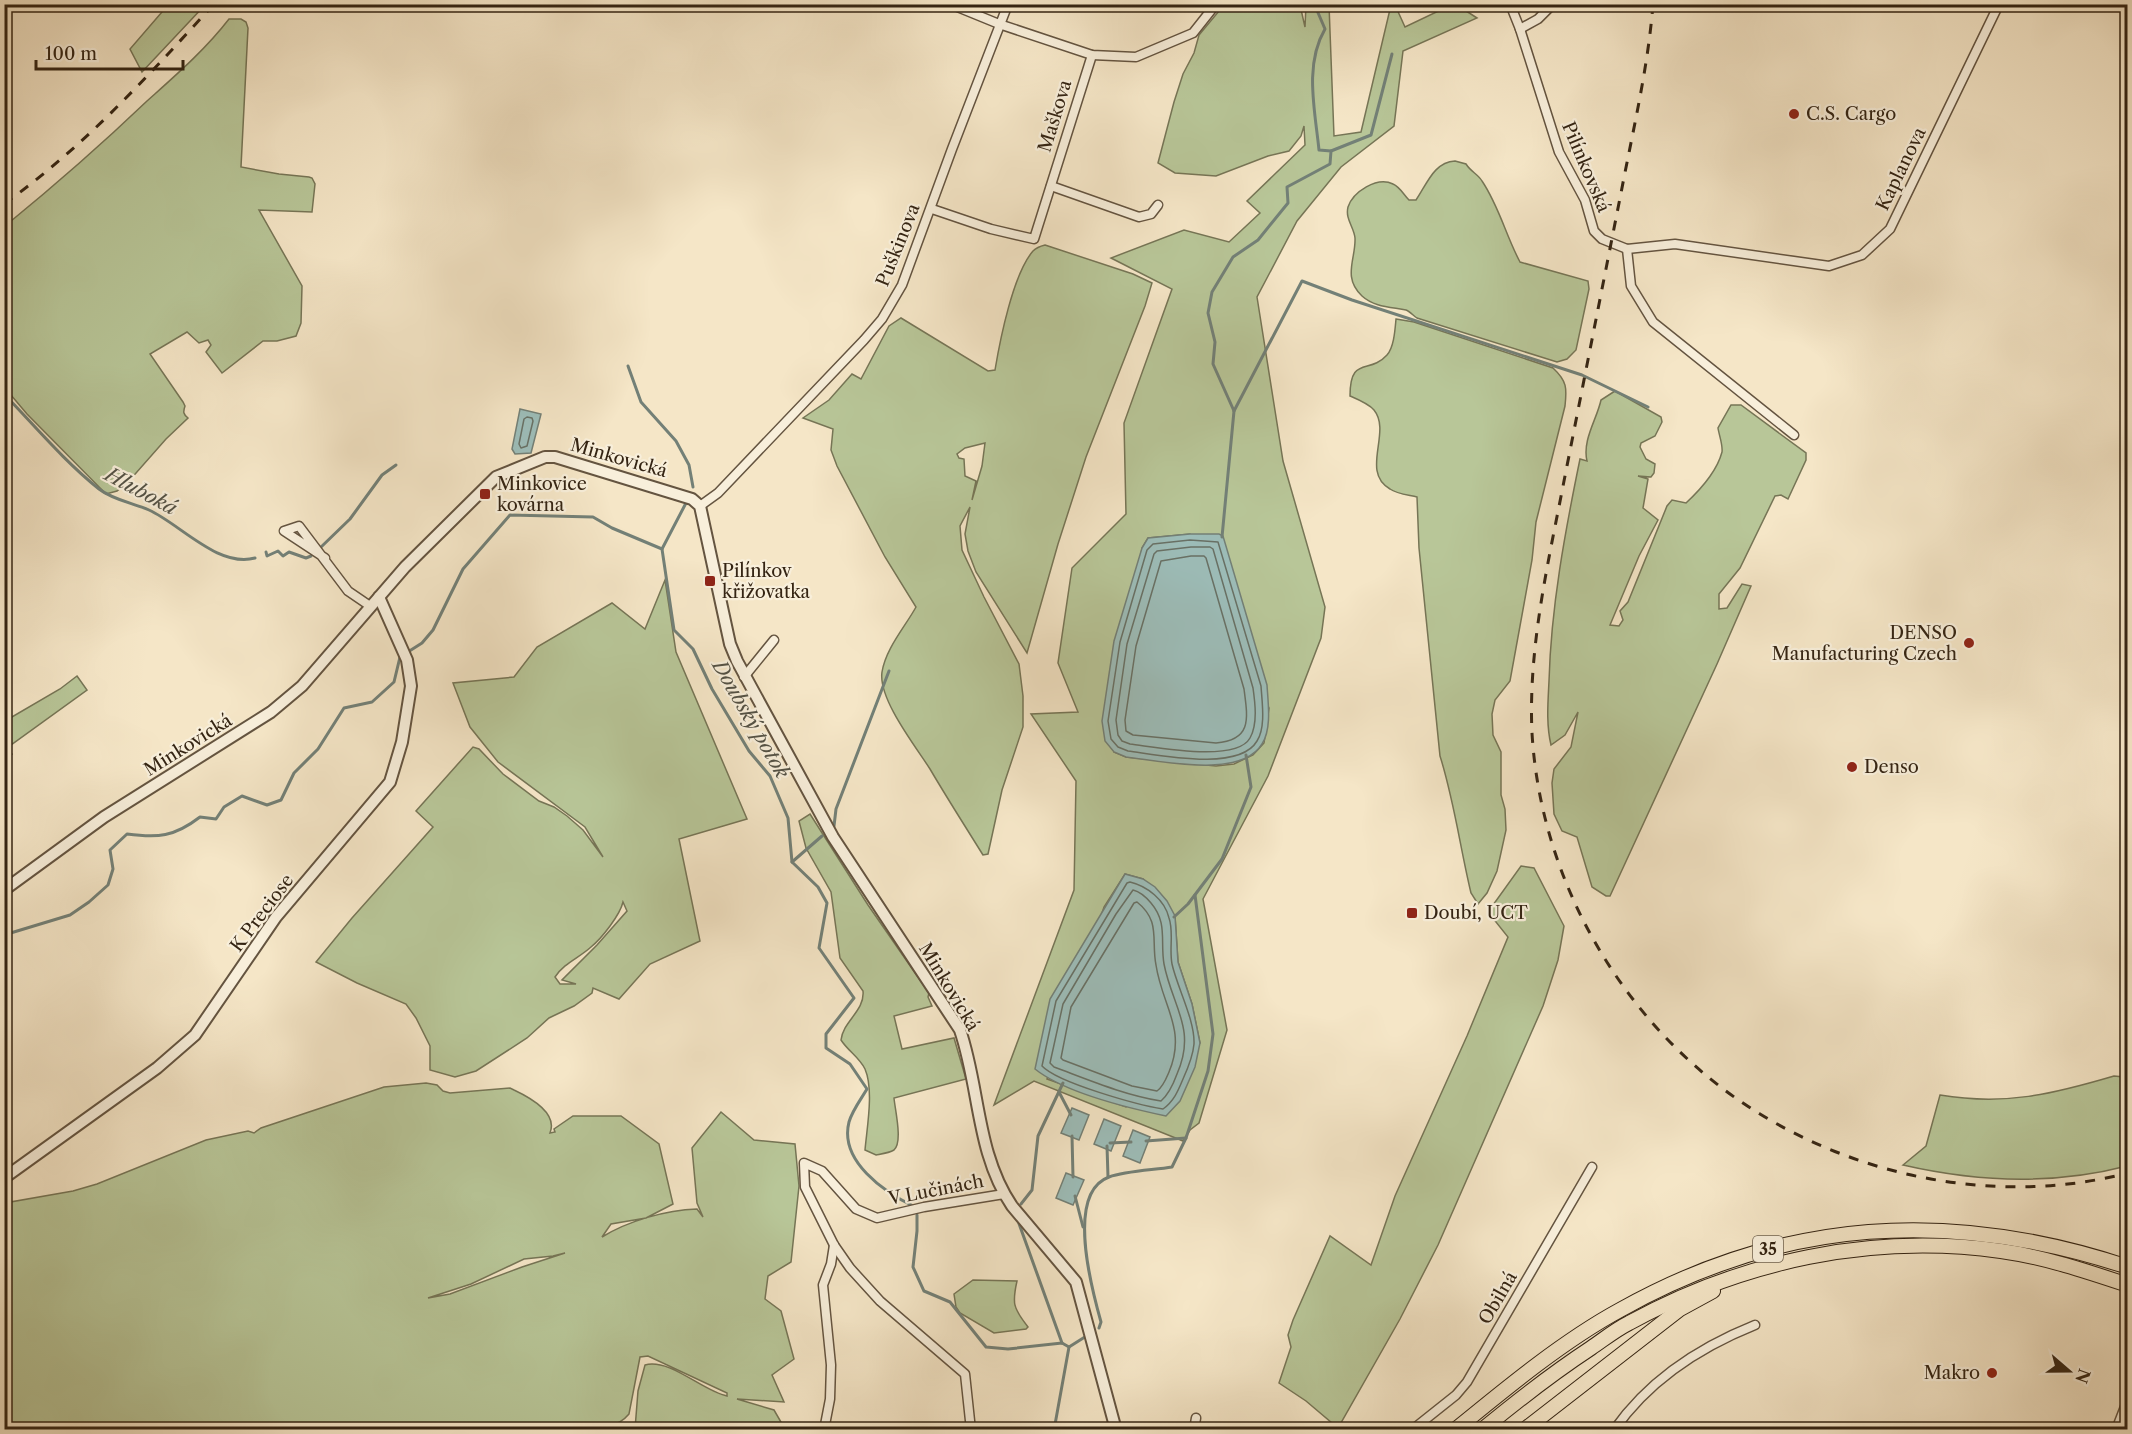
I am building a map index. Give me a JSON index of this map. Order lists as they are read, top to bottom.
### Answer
{
  "streets": {
    "highway": ["35"],
    "street": [
      "Maškova",
      "Pilínkovská",
      "Kaplanova",
      "Puškinova",
      "Minkovická",
      "K Preciose",
      "V Lučinách",
      "Obilná"
    ]
  },
  "crossings": [
    ["Maškova", "Puškinova"],
    ["Pilínkovská", "Kaplanova"],
    ["Puškinova", "Minkovická"],
    ["Minkovická", "K Preciose"],
    ["Minkovická", "V Lučinách"]
  ],
  "water": ["Hluboká", "Doubský potok"],
  "places": {
    "other": [
      "C.S. Cargo",
      "DENSO Manufacturing Czech",
      "Denso",
      "Makro"
    ],
    "transit": ["Minkovice kovárna", "Pilínkov křižovatka", "Doubí, UCT"]
  },
  "scale_bar": "100 m",
  "north": "right"
}
